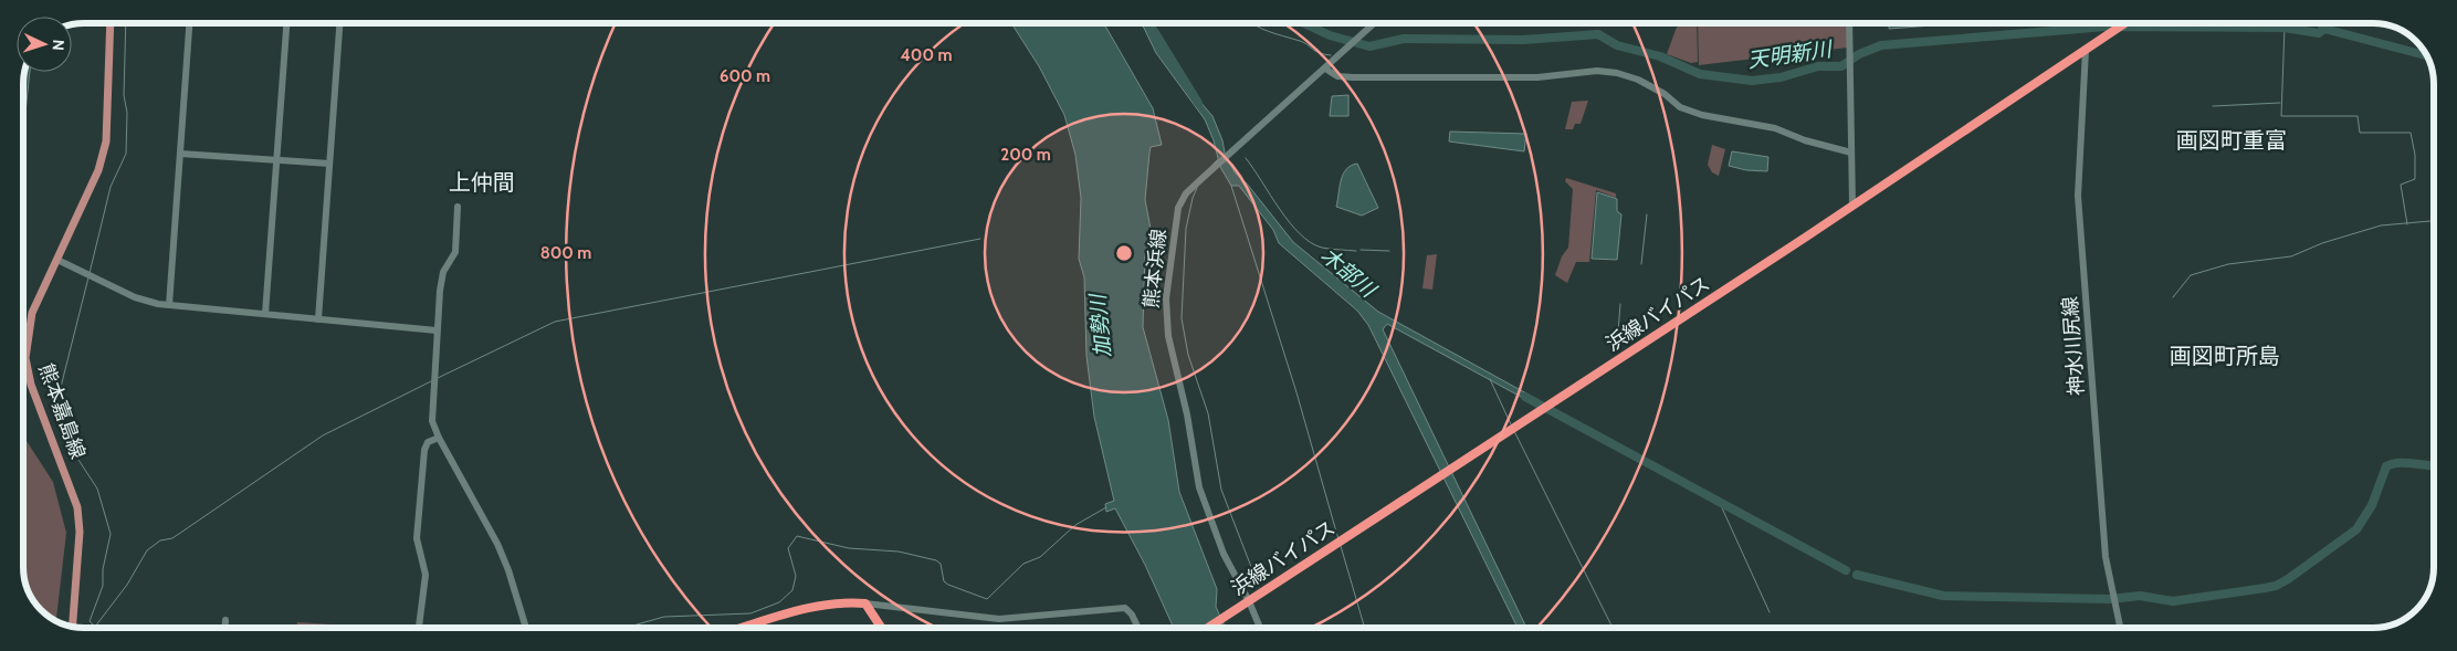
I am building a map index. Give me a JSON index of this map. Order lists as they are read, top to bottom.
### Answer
{
  "streets": {
    "highway": ["浜線バイパス"],
    "main road": ["熊本嘉島線"],
    "street": ["熊本浜線", "神水川尻線"]
  },
  "crossings": [
    ["熊本浜線", "浜線バイパス"],
    ["浜線バイパス", "神水川尻線"]
  ],
  "districts": ["画図町重富", "上仲間", "画図町所島"],
  "water": ["天明新川", "木部川", "加勢川"],
  "north": "right",
  "rings": [
    "400 m",
    "600 m",
    "200 m",
    "800 m"
  ]
}
